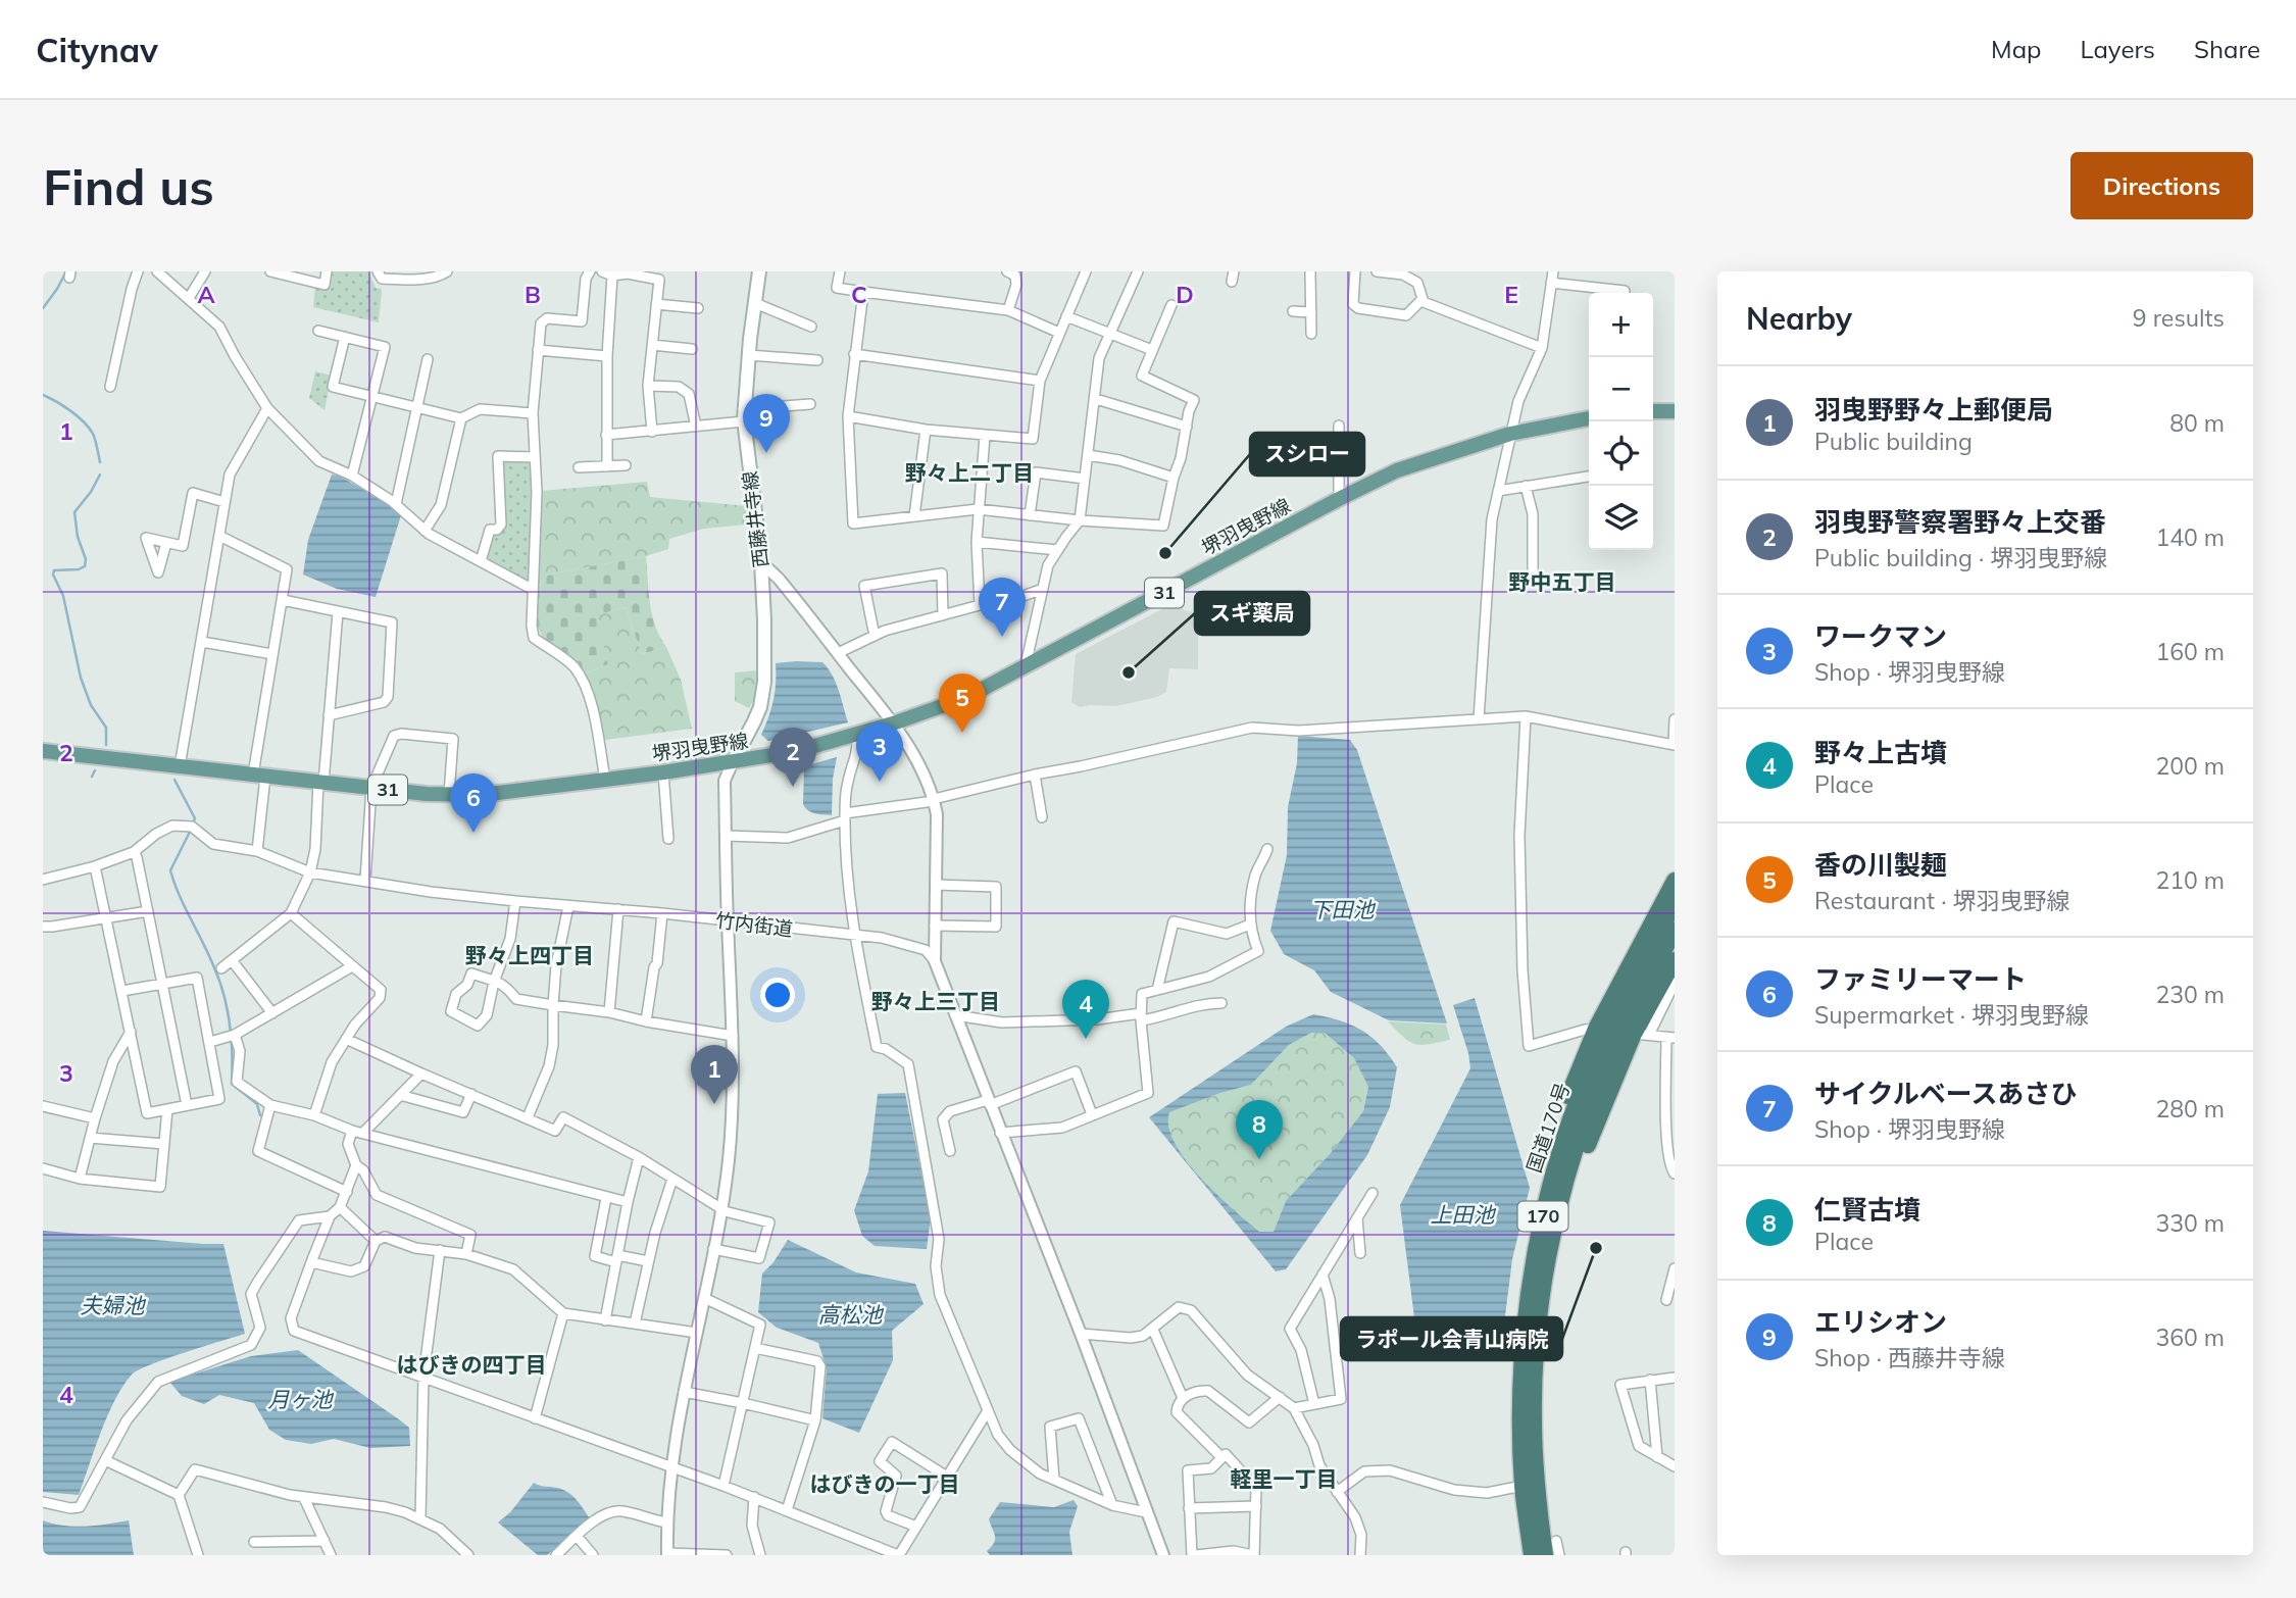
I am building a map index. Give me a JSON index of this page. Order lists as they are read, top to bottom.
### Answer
{
  "streets": {
    "highway": ["国道170号", "170"],
    "main road": ["西藤井寺線", "堺羽曳野線", "31"],
    "street": ["竹内街道"]
  },
  "crossings": [
    ["西藤井寺線", "堺羽曳野線"]
  ],
  "districts": [
    "野々上二丁目",
    "野中五丁目",
    "野々上四丁目",
    "野々上三丁目",
    "はびきの四丁目",
    "軽里一丁目",
    "はびきの一丁目"
  ],
  "water": [
    "下田池",
    "上田池",
    "夫婦池",
    "高松池",
    "月ヶ池"
  ],
  "places": ["スシロー", "スギ薬局", "ラポール会青山病院"],
  "page": {
    "header": "Citynav",
    "nav": ["Map", "Layers", "Share"],
    "buttons": "Directions",
    "title": "Find us",
    "heading": ["Nearby", "9 results"],
    "map_buttons": ["+", "−"],
    "list": [
      {
        "mark": "1",
        "name": "羽曳野野々上郵便局",
        "note": "Public building",
        "value": "80 m"
      },
      {
        "mark": "2",
        "name": "羽曳野警察署野々上交番",
        "note": "Public building · 堺羽曳野線",
        "value": "140 m"
      },
      {
        "mark": "3",
        "name": "ワークマン",
        "note": "Shop · 堺羽曳野線",
        "value": "160 m"
      },
      {
        "mark": "4",
        "name": "野々上古墳",
        "note": "Place",
        "value": "200 m"
      },
      {
        "mark": "5",
        "name": "香の川製麺",
        "note": "Restaurant · 堺羽曳野線",
        "value": "210 m"
      },
      {
        "mark": "6",
        "name": "ファミリーマート",
        "note": "Supermarket · 堺羽曳野線",
        "value": "230 m"
      },
      {
        "mark": "7",
        "name": "サイクルベースあさひ",
        "note": "Shop · 堺羽曳野線",
        "value": "280 m"
      },
      {
        "mark": "8",
        "name": "仁賢古墳",
        "note": "Place",
        "value": "330 m"
      },
      {
        "mark": "9",
        "name": "エリシオン",
        "note": "Shop · 西藤井寺線",
        "value": "360 m"
      }
    ],
    "pins": [
      "9",
      "7",
      "5",
      "3",
      "2",
      "6",
      "4",
      "1",
      "8"
    ]
  },
  "grid": {
    "columns": [
      "A",
      "B",
      "C",
      "D",
      "E"
    ],
    "rows": [
      "1",
      "2",
      "3",
      "4"
    ]
  }
}
